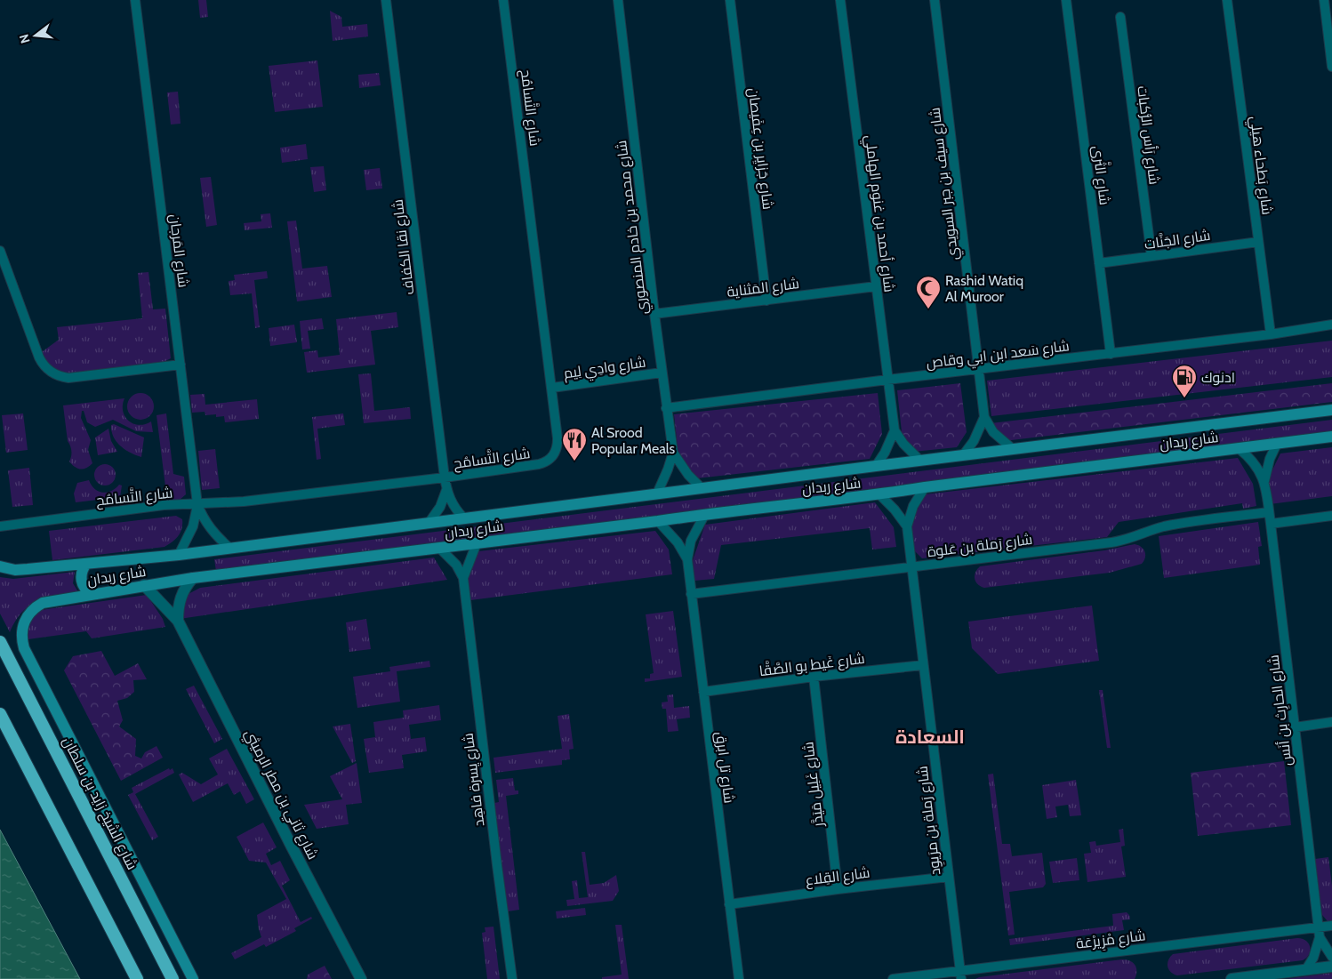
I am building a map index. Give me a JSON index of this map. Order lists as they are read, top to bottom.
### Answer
{
  "streets": {
    "highway": ["شارع الشيخ زايد بن سلطان"],
    "main road": ["شارع ربدان"],
    "street": [
      "شارع التَّسامُح",
      "شارع رَأس الرُّكبات",
      "شارع جَزايِر بن عِفَيصان",
      "شارع بَطحاء هيلي",
      "شارع الثَّرى",
      "شارع سيف بن جبر السويدي",
      "شارع أحمد بن غنوم الهاملي",
      "شارع محمد بن خادم المنصوري",
      "شارع الجَنَّات",
      "شارع نقا الكفاف",
      "شارع المَرجان",
      "شارع المَثناية",
      "شارع سَعد ابن ابي وقاص",
      "شارع وادِي لِيم",
      "شارع رَملة بن عَلوة",
      "شارع غَيط بو الصَّقَّا",
      "شارع الحارِث بن أنَس",
      "شارع تل ابرق",
      "شارع يِسرة فاهِد",
      "شارع غَلِيل مَيَدَّر",
      "شارع ثاني بن مطر الرميثي",
      "شارع رَملة بن مرَيوِد",
      "شارع القِلاع",
      "شارع مْزِيرْعَة"
    ]
  },
  "crossings": [
    ["شارع التَّسامُح", "شارع نقا الكفاف"],
    ["شارع التَّسامُح", "شارع المَرجان"],
    ["شارع التَّسامُح", "شارع وادِي لِيم"],
    ["شارع رَأس الرُّكبات", "شارع الجَنَّات"],
    ["شارع جَزايِر بن عِفَيصان", "شارع المَثناية"],
    ["شارع بَطحاء هيلي", "شارع الجَنَّات"],
    ["شارع بَطحاء هيلي", "شارع سَعد ابن ابي وقاص"],
    ["شارع الثَّرى", "شارع الجَنَّات"],
    ["شارع الثَّرى", "شارع سَعد ابن ابي وقاص"],
    ["شارع سيف بن جبر السويدي", "شارع سَعد ابن ابي وقاص"],
    ["شارع سيف بن جبر السويدي", "شارع ربدان"],
    ["شارع أحمد بن غنوم الهاملي", "شارع المَثناية"],
    ["شارع أحمد بن غنوم الهاملي", "شارع سَعد ابن ابي وقاص"],
    ["شارع أحمد بن غنوم الهاملي", "شارع ربدان"],
    ["شارع محمد بن خادم المنصوري", "شارع المَثناية"],
    ["شارع محمد بن خادم المنصوري", "شارع سَعد ابن ابي وقاص"],
    ["شارع محمد بن خادم المنصوري", "شارع وادِي لِيم"],
    ["شارع محمد بن خادم المنصوري", "شارع ربدان"],
    ["شارع نقا الكفاف", "شارع ربدان"],
    ["شارع المَرجان", "شارع ربدان"],
    ["شارع ربدان", "شارع الحارِث بن أنَس"],
    ["شارع ربدان", "شارع تل ابرق"],
    ["شارع ربدان", "شارع يِسرة فاهِد"],
    ["شارع ربدان", "شارع ثاني بن مطر الرميثي"],
    ["شارع ربدان", "شارع رَملة بن مرَيوِد"],
    ["شارع رَملة بن عَلوة", "شارع الحارِث بن أنَس"],
    ["شارع رَملة بن عَلوة", "شارع تل ابرق"],
    ["شارع رَملة بن عَلوة", "شارع رَملة بن مرَيوِد"],
    ["شارع غَيط بو الصَّقَّا", "شارع تل ابرق"],
    ["شارع غَيط بو الصَّقَّا", "شارع غَلِيل مَيَدَّر"],
    ["شارع غَيط بو الصَّقَّا", "شارع رَملة بن مرَيوِد"],
    ["شارع الحارِث بن أنَس", "شارع مْزِيرْعَة"],
    ["شارع تل ابرق", "شارع القِلاع"],
    ["شارع غَلِيل مَيَدَّر", "شارع القِلاع"],
    ["شارع رَملة بن مرَيوِد", "شارع القِلاع"],
    ["شارع رَملة بن مرَيوِد", "شارع مْزِيرْعَة"]
  ],
  "districts": ["السعادة"],
  "places": {
    "mosque": ["Rashid Watiq Al Muroor"],
    "fuel station": ["ادنوك"],
    "restaurant": ["Al Srood Popular Meals"]
  },
  "north": "left"
}
